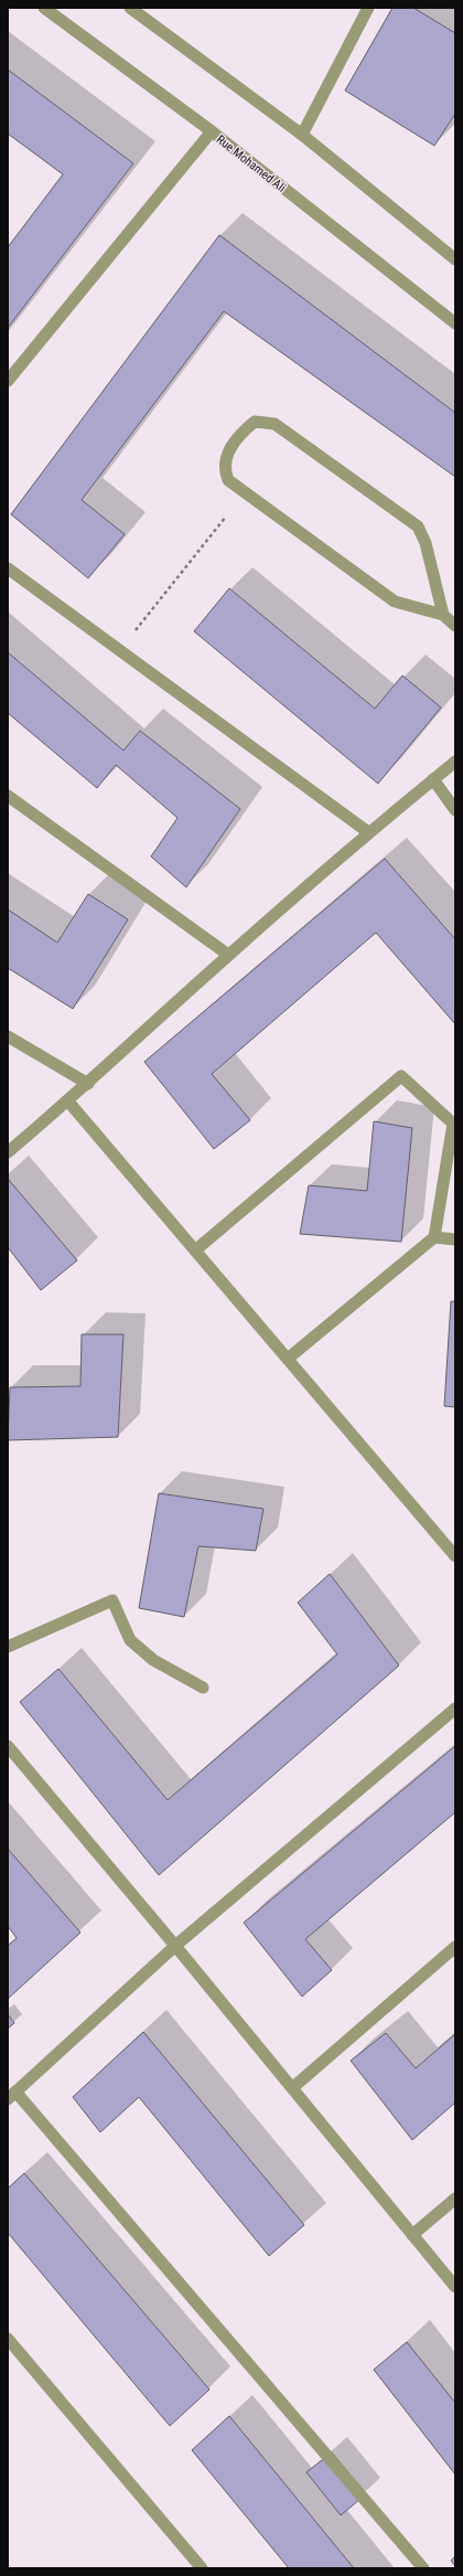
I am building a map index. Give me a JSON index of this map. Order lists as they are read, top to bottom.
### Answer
{
  "streets": {
    "street": ["Rue Mohamed Ali"]
  }
}
